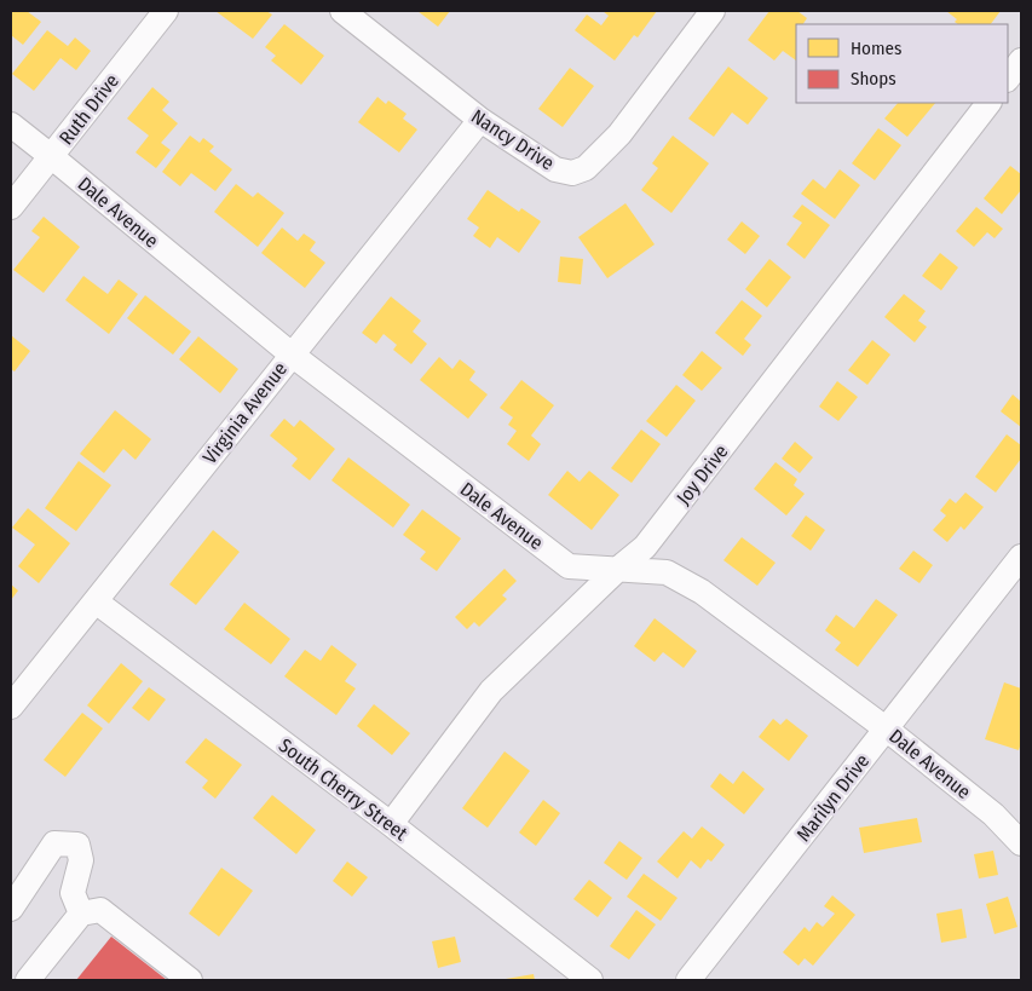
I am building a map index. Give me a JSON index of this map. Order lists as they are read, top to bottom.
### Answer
{
  "streets": {
    "street": [
      "Ruth Drive",
      "Nancy Drive",
      "Dale Avenue",
      "Virginia Avenue",
      "Joy Drive",
      "South Cherry Street",
      "Marilyn Drive"
    ]
  },
  "crossings": [
    ["Ruth Drive", "Dale Avenue"],
    ["Nancy Drive", "Virginia Avenue"],
    ["Dale Avenue", "Virginia Avenue"],
    ["Dale Avenue", "Joy Drive"],
    ["Dale Avenue", "Marilyn Drive"],
    ["Virginia Avenue", "South Cherry Street"],
    ["Joy Drive", "South Cherry Street"]
  ],
  "legend": ["Homes", "Shops"]
}
